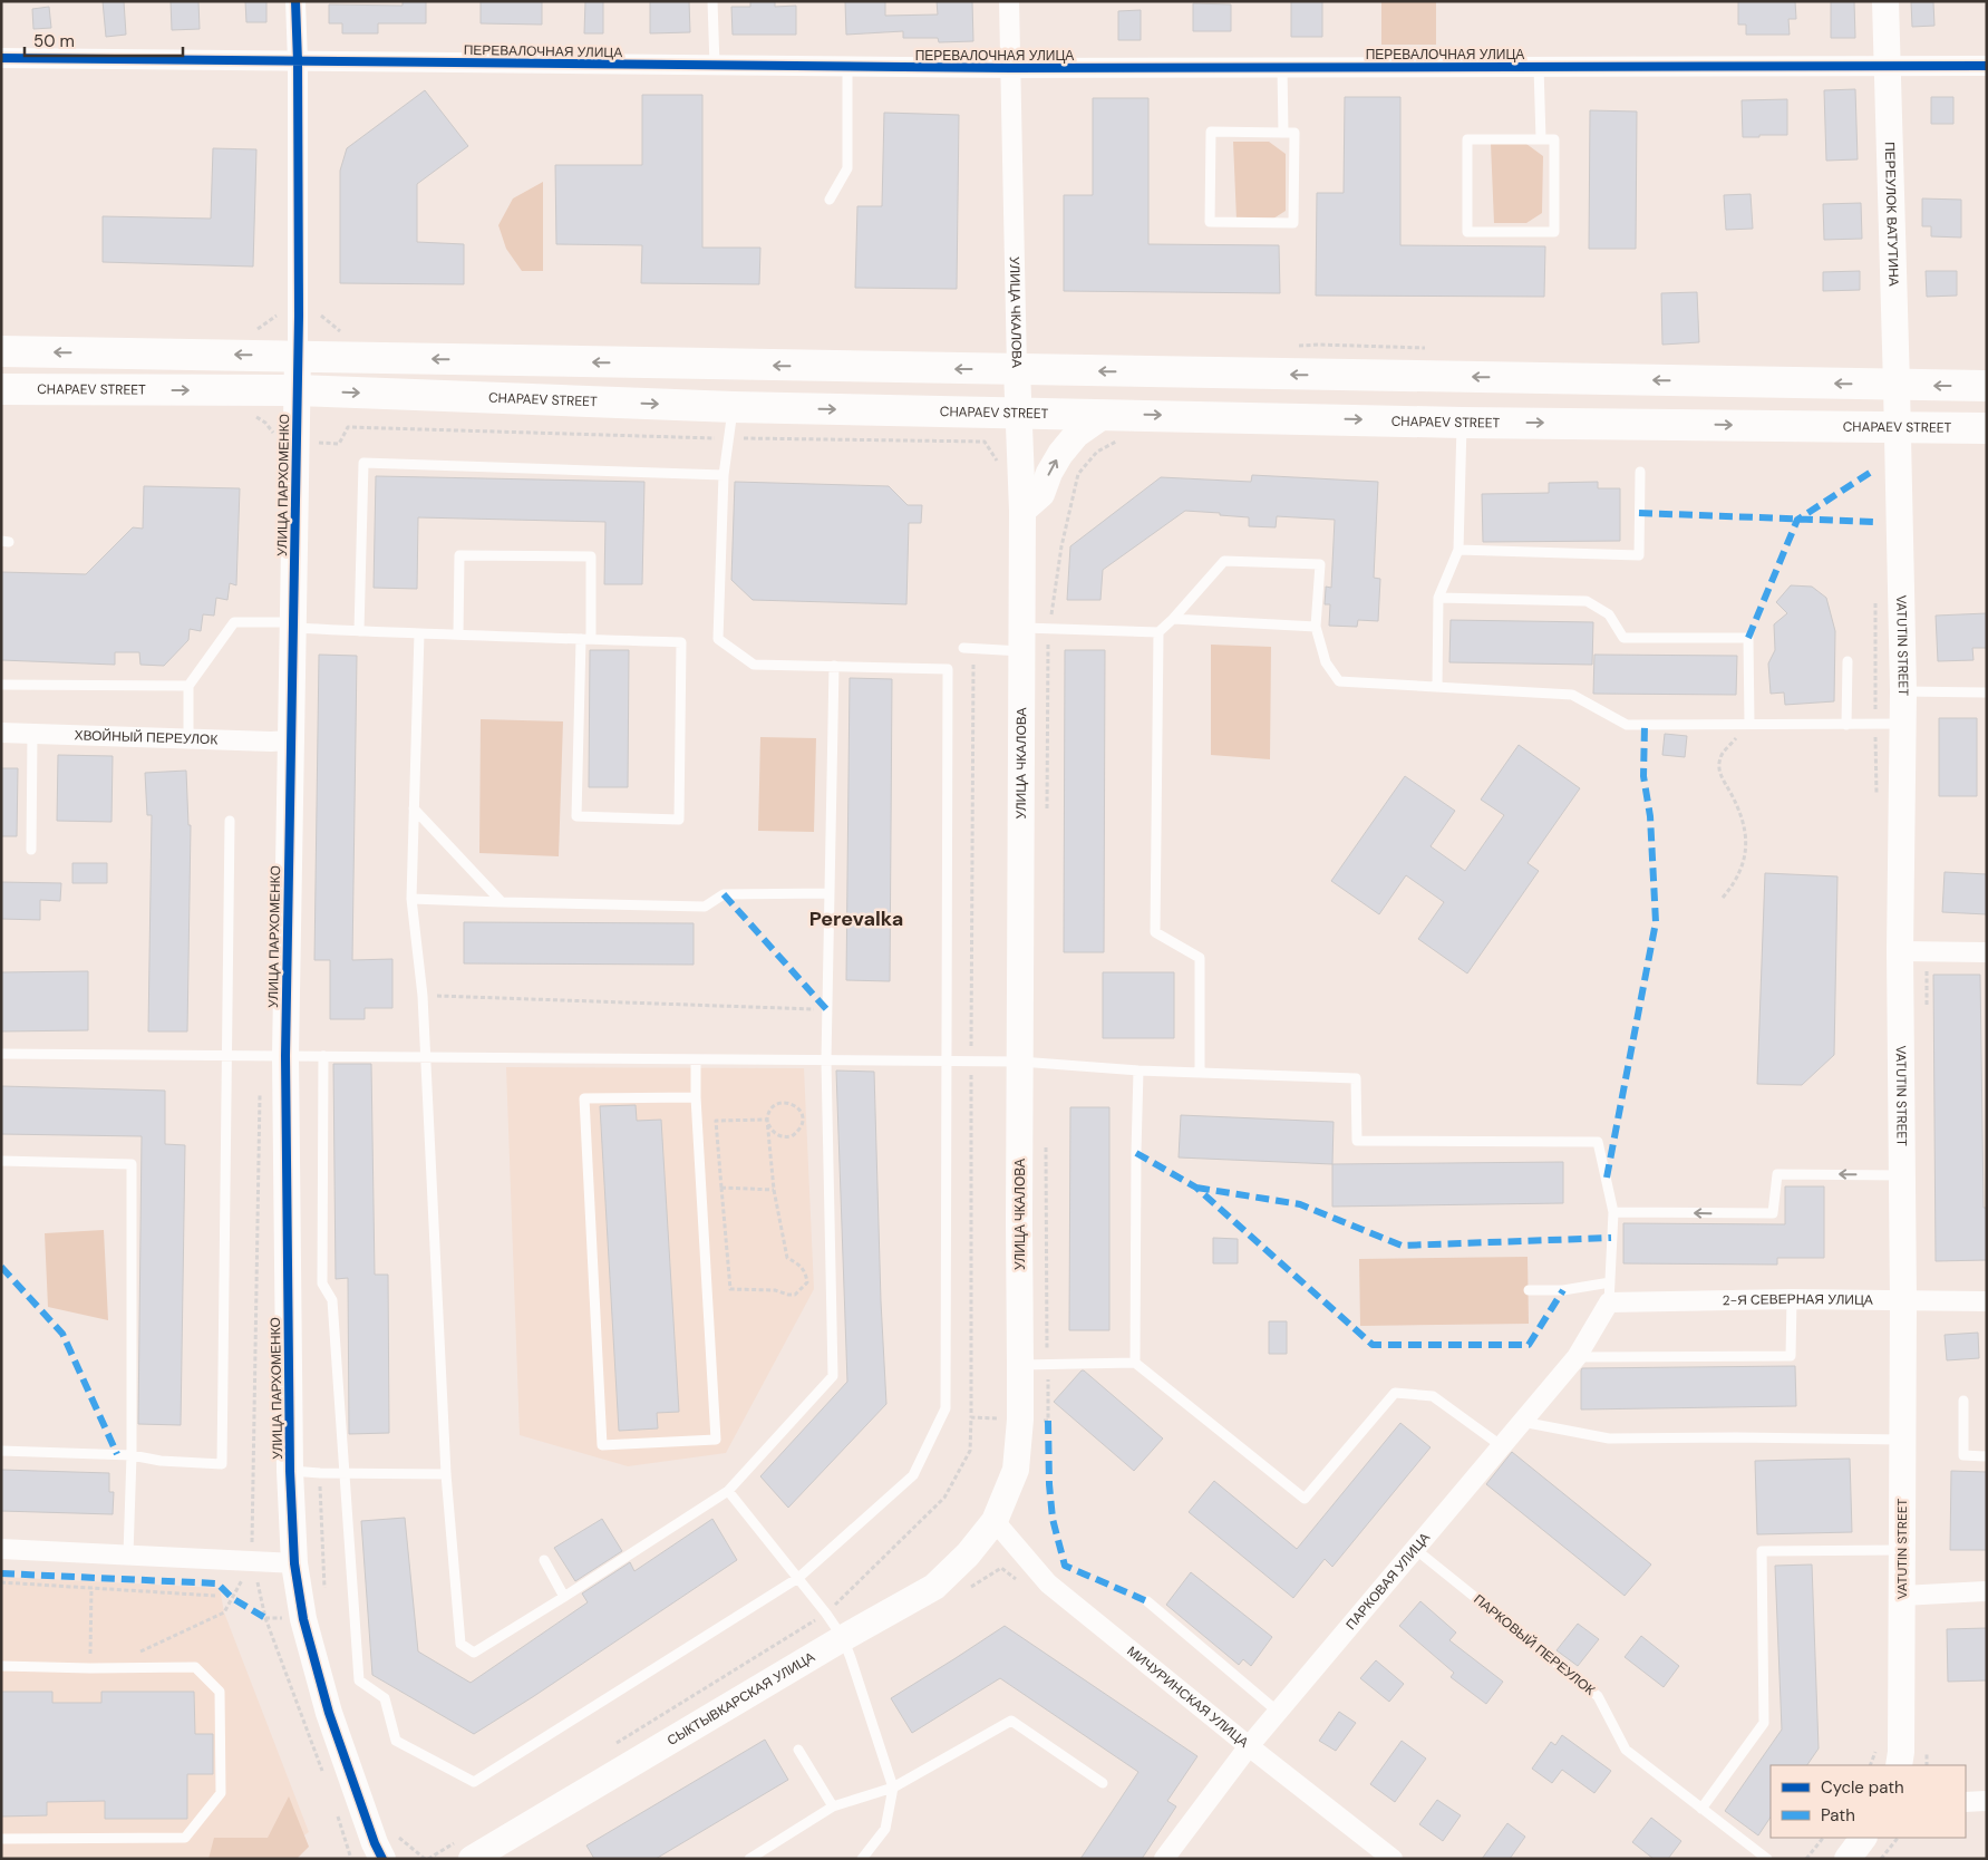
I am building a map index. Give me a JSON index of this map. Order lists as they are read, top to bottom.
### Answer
{
  "streets": {
    "main road": [
      "ПЕРЕУЛОК ВАТУТИНА",
      "УЛИЦА ЧКАЛОВА",
      "CHAPAEV STREET",
      "УЛИЦА ПАРХОМЕНКО",
      "VATUTIN STREET",
      "СЫКТЫВКАРСКАЯ УЛИЦА"
    ],
    "street": [
      "ПЕРЕВАЛОЧНАЯ УЛИЦА",
      "ХВОЙНЫЙ ПЕРЕУЛОК",
      "2-Я СЕВЕРНАЯ УЛИЦА",
      "ПАРКОВАЯ УЛИЦА",
      "МИЧУРИНСКАЯ УЛИЦА"
    ],
    "lane": ["ПАРКОВЫЙ ПЕРЕУЛОК"]
  },
  "crossings": [
    ["ПЕРЕВАЛОЧНАЯ УЛИЦА", "ПЕРЕУЛОК ВАТУТИНА"],
    ["ПЕРЕВАЛОЧНАЯ УЛИЦА", "УЛИЦА ЧКАЛОВА"],
    ["ПЕРЕВАЛОЧНАЯ УЛИЦА", "УЛИЦА ПАРХОМЕНКО"],
    ["ПЕРЕУЛОК ВАТУТИНА", "CHAPAEV STREET"],
    ["ПЕРЕУЛОК ВАТУТИНА", "VATUTIN STREET"],
    ["УЛИЦА ЧКАЛОВА", "CHAPAEV STREET"],
    ["УЛИЦА ЧКАЛОВА", "МИЧУРИНСКАЯ УЛИЦА"],
    ["УЛИЦА ЧКАЛОВА", "СЫКТЫВКАРСКАЯ УЛИЦА"],
    ["CHAPAEV STREET", "УЛИЦА ПАРХОМЕНКО"],
    ["CHAPAEV STREET", "VATUTIN STREET"],
    ["УЛИЦА ПАРХОМЕНКО", "ХВОЙНЫЙ ПЕРЕУЛОК"],
    ["VATUTIN STREET", "2-Я СЕВЕРНАЯ УЛИЦА"],
    ["2-Я СЕВЕРНАЯ УЛИЦА", "ПАРКОВАЯ УЛИЦА"],
    ["ПАРКОВАЯ УЛИЦА", "ПАРКОВЫЙ ПЕРЕУЛОК"],
    ["ПАРКОВАЯ УЛИЦА", "МИЧУРИНСКАЯ УЛИЦА"],
    ["МИЧУРИНСКАЯ УЛИЦА", "СЫКТЫВКАРСКАЯ УЛИЦА"]
  ],
  "districts": ["Perevalka"],
  "legend": ["Cycle path", "Path"],
  "scale_bar": "50 m"
}
